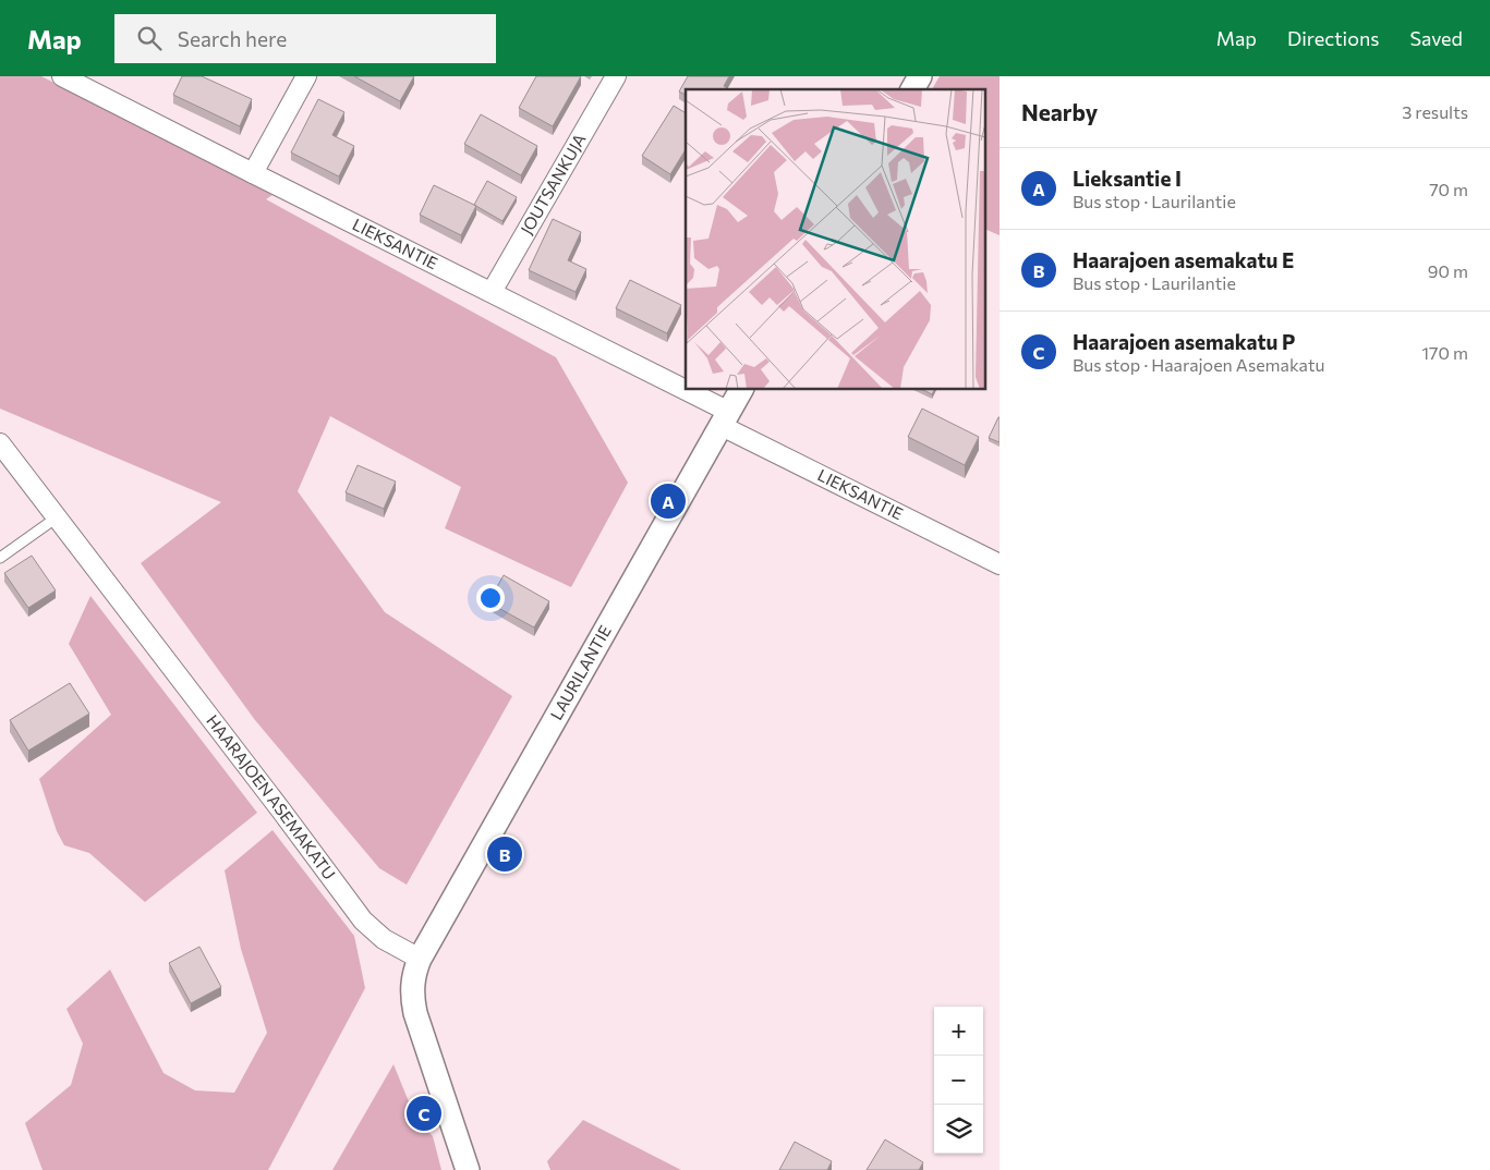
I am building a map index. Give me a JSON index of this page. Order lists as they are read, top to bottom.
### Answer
{
  "streets": {
    "street": [
      "JOUTSANKUJA",
      "LIEKSANTIE",
      "LAURILANTIE",
      "HAARAJOEN ASEMAKATU"
    ]
  },
  "crossings": [
    ["JOUTSANKUJA", "LIEKSANTIE"],
    ["LIEKSANTIE", "LAURILANTIE"],
    ["LAURILANTIE", "HAARAJOEN ASEMAKATU"]
  ],
  "page": {
    "header": "Map",
    "search": "Search here",
    "nav": ["Map", "Directions", "Saved"],
    "heading": ["Nearby", "3 results"],
    "list": [
      {
        "mark": "A",
        "name": "Lieksantie I",
        "note": "Bus stop · Laurilantie",
        "value": "70 m"
      },
      {
        "mark": "B",
        "name": "Haarajoen asemakatu E",
        "note": "Bus stop · Laurilantie",
        "value": "90 m"
      },
      {
        "mark": "C",
        "name": "Haarajoen asemakatu P",
        "note": "Bus stop · Haarajoen Asemakatu",
        "value": "170 m"
      }
    ],
    "pins": ["A", "B", "C"],
    "map_buttons": ["+", "−"]
  }
}
